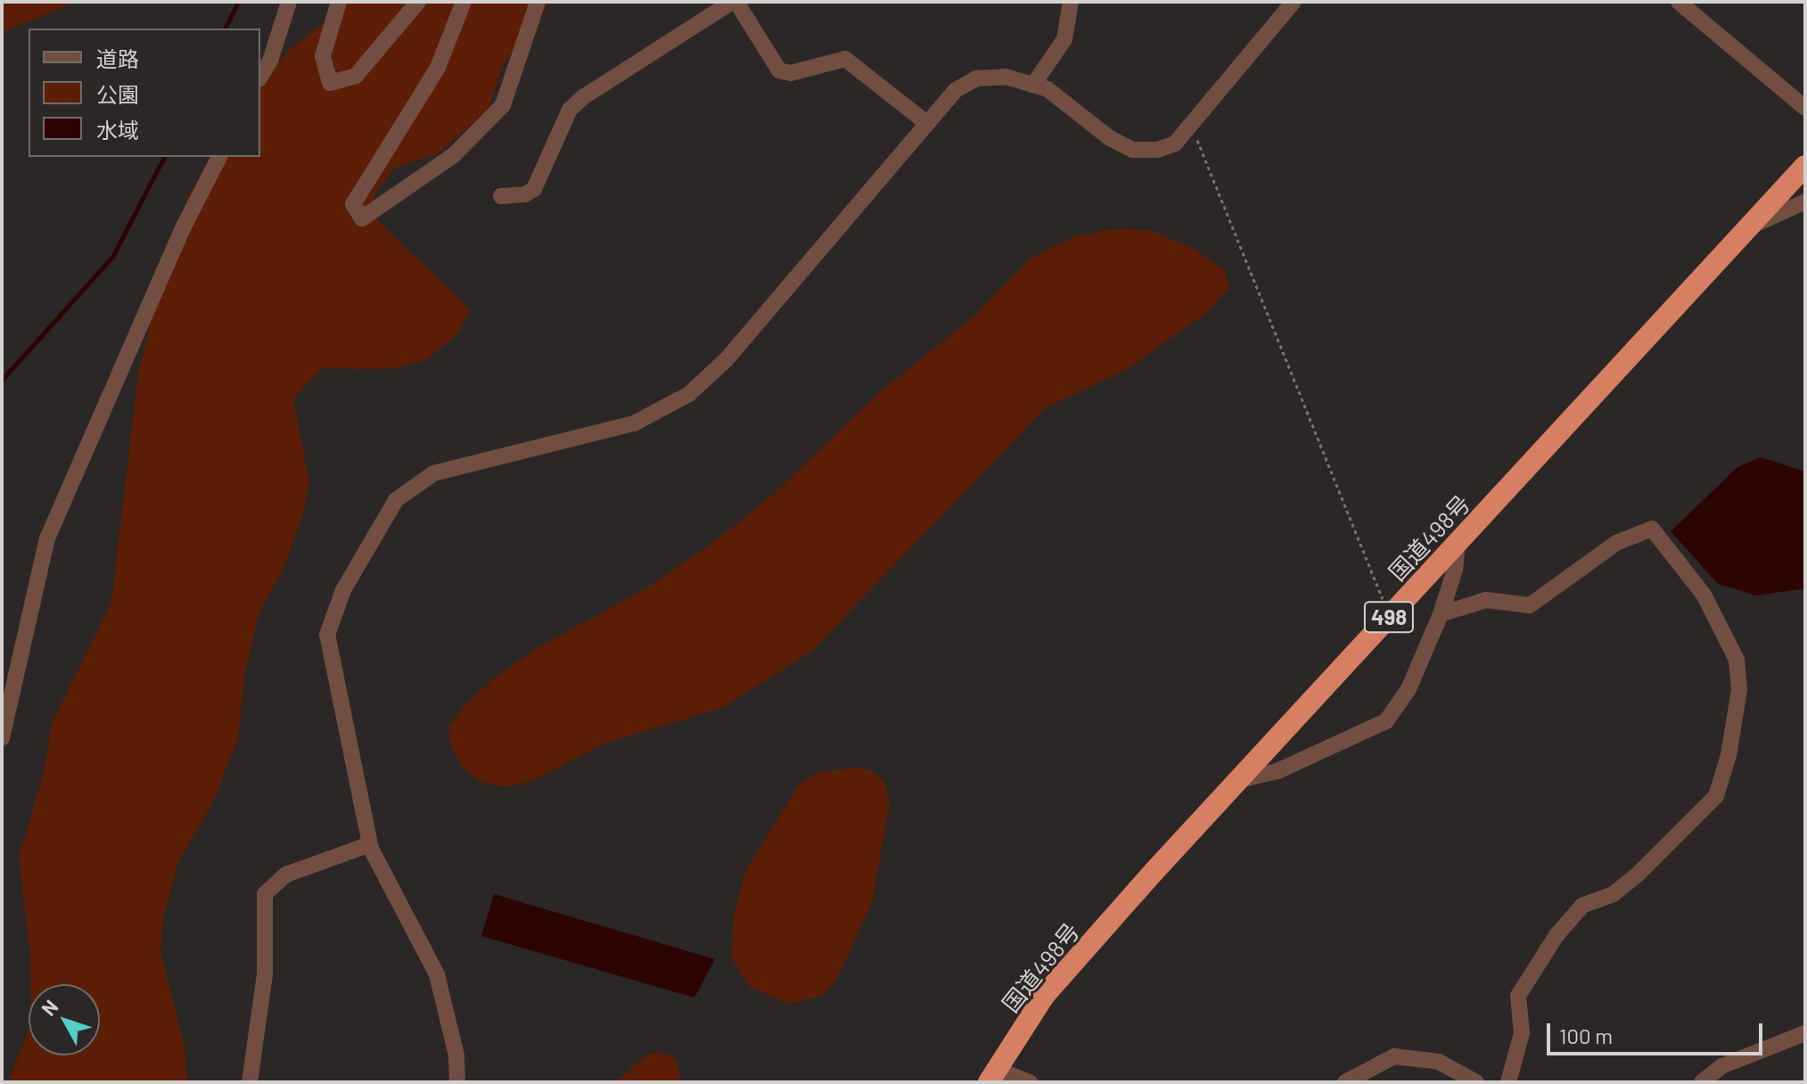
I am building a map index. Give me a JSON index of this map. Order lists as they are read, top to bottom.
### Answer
{
  "streets": {
    "highway": ["国道498号", "498"]
  },
  "legend": ["道路", "公園", "水域"],
  "scale_bar": "100 m",
  "north": "top left"
}
